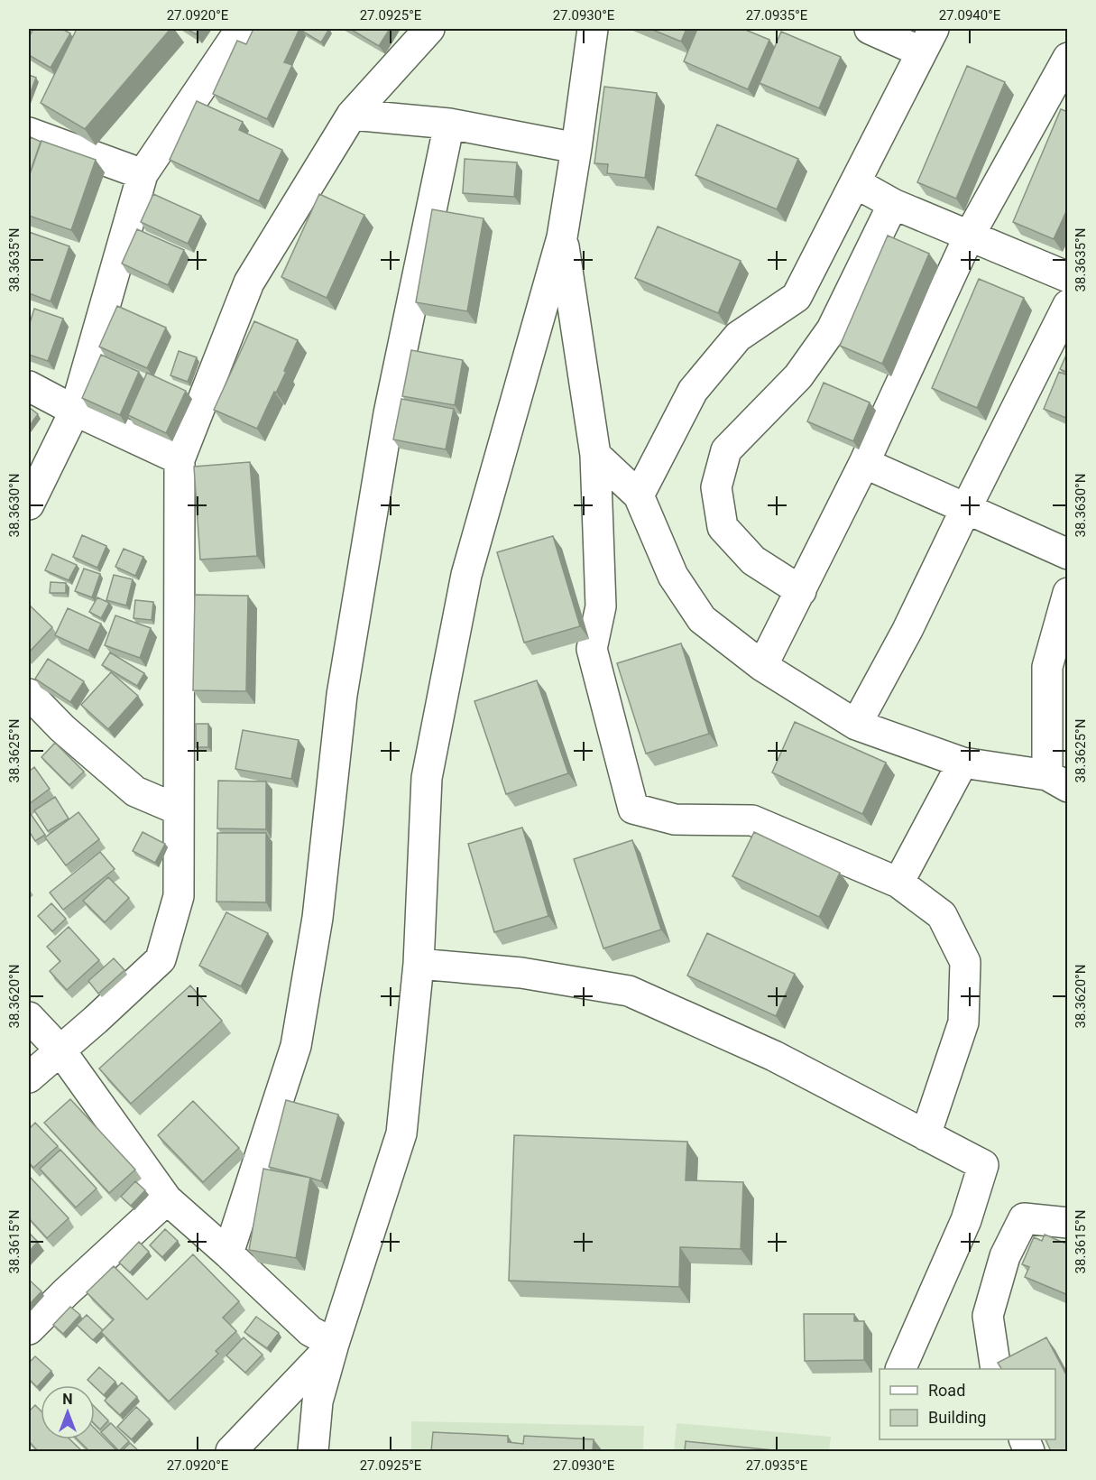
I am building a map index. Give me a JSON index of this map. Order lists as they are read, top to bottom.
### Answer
{
  "legend": ["Road", "Building"],
  "north": "top",
  "coordinates": [
    "27.0920°E",
    "27.0925°E",
    "27.0930°E",
    "27.0935°E",
    "27.0940°E",
    "38.3635°N",
    "38.3630°N",
    "38.3625°N",
    "38.3620°N",
    "38.3615°N"
  ]
}
